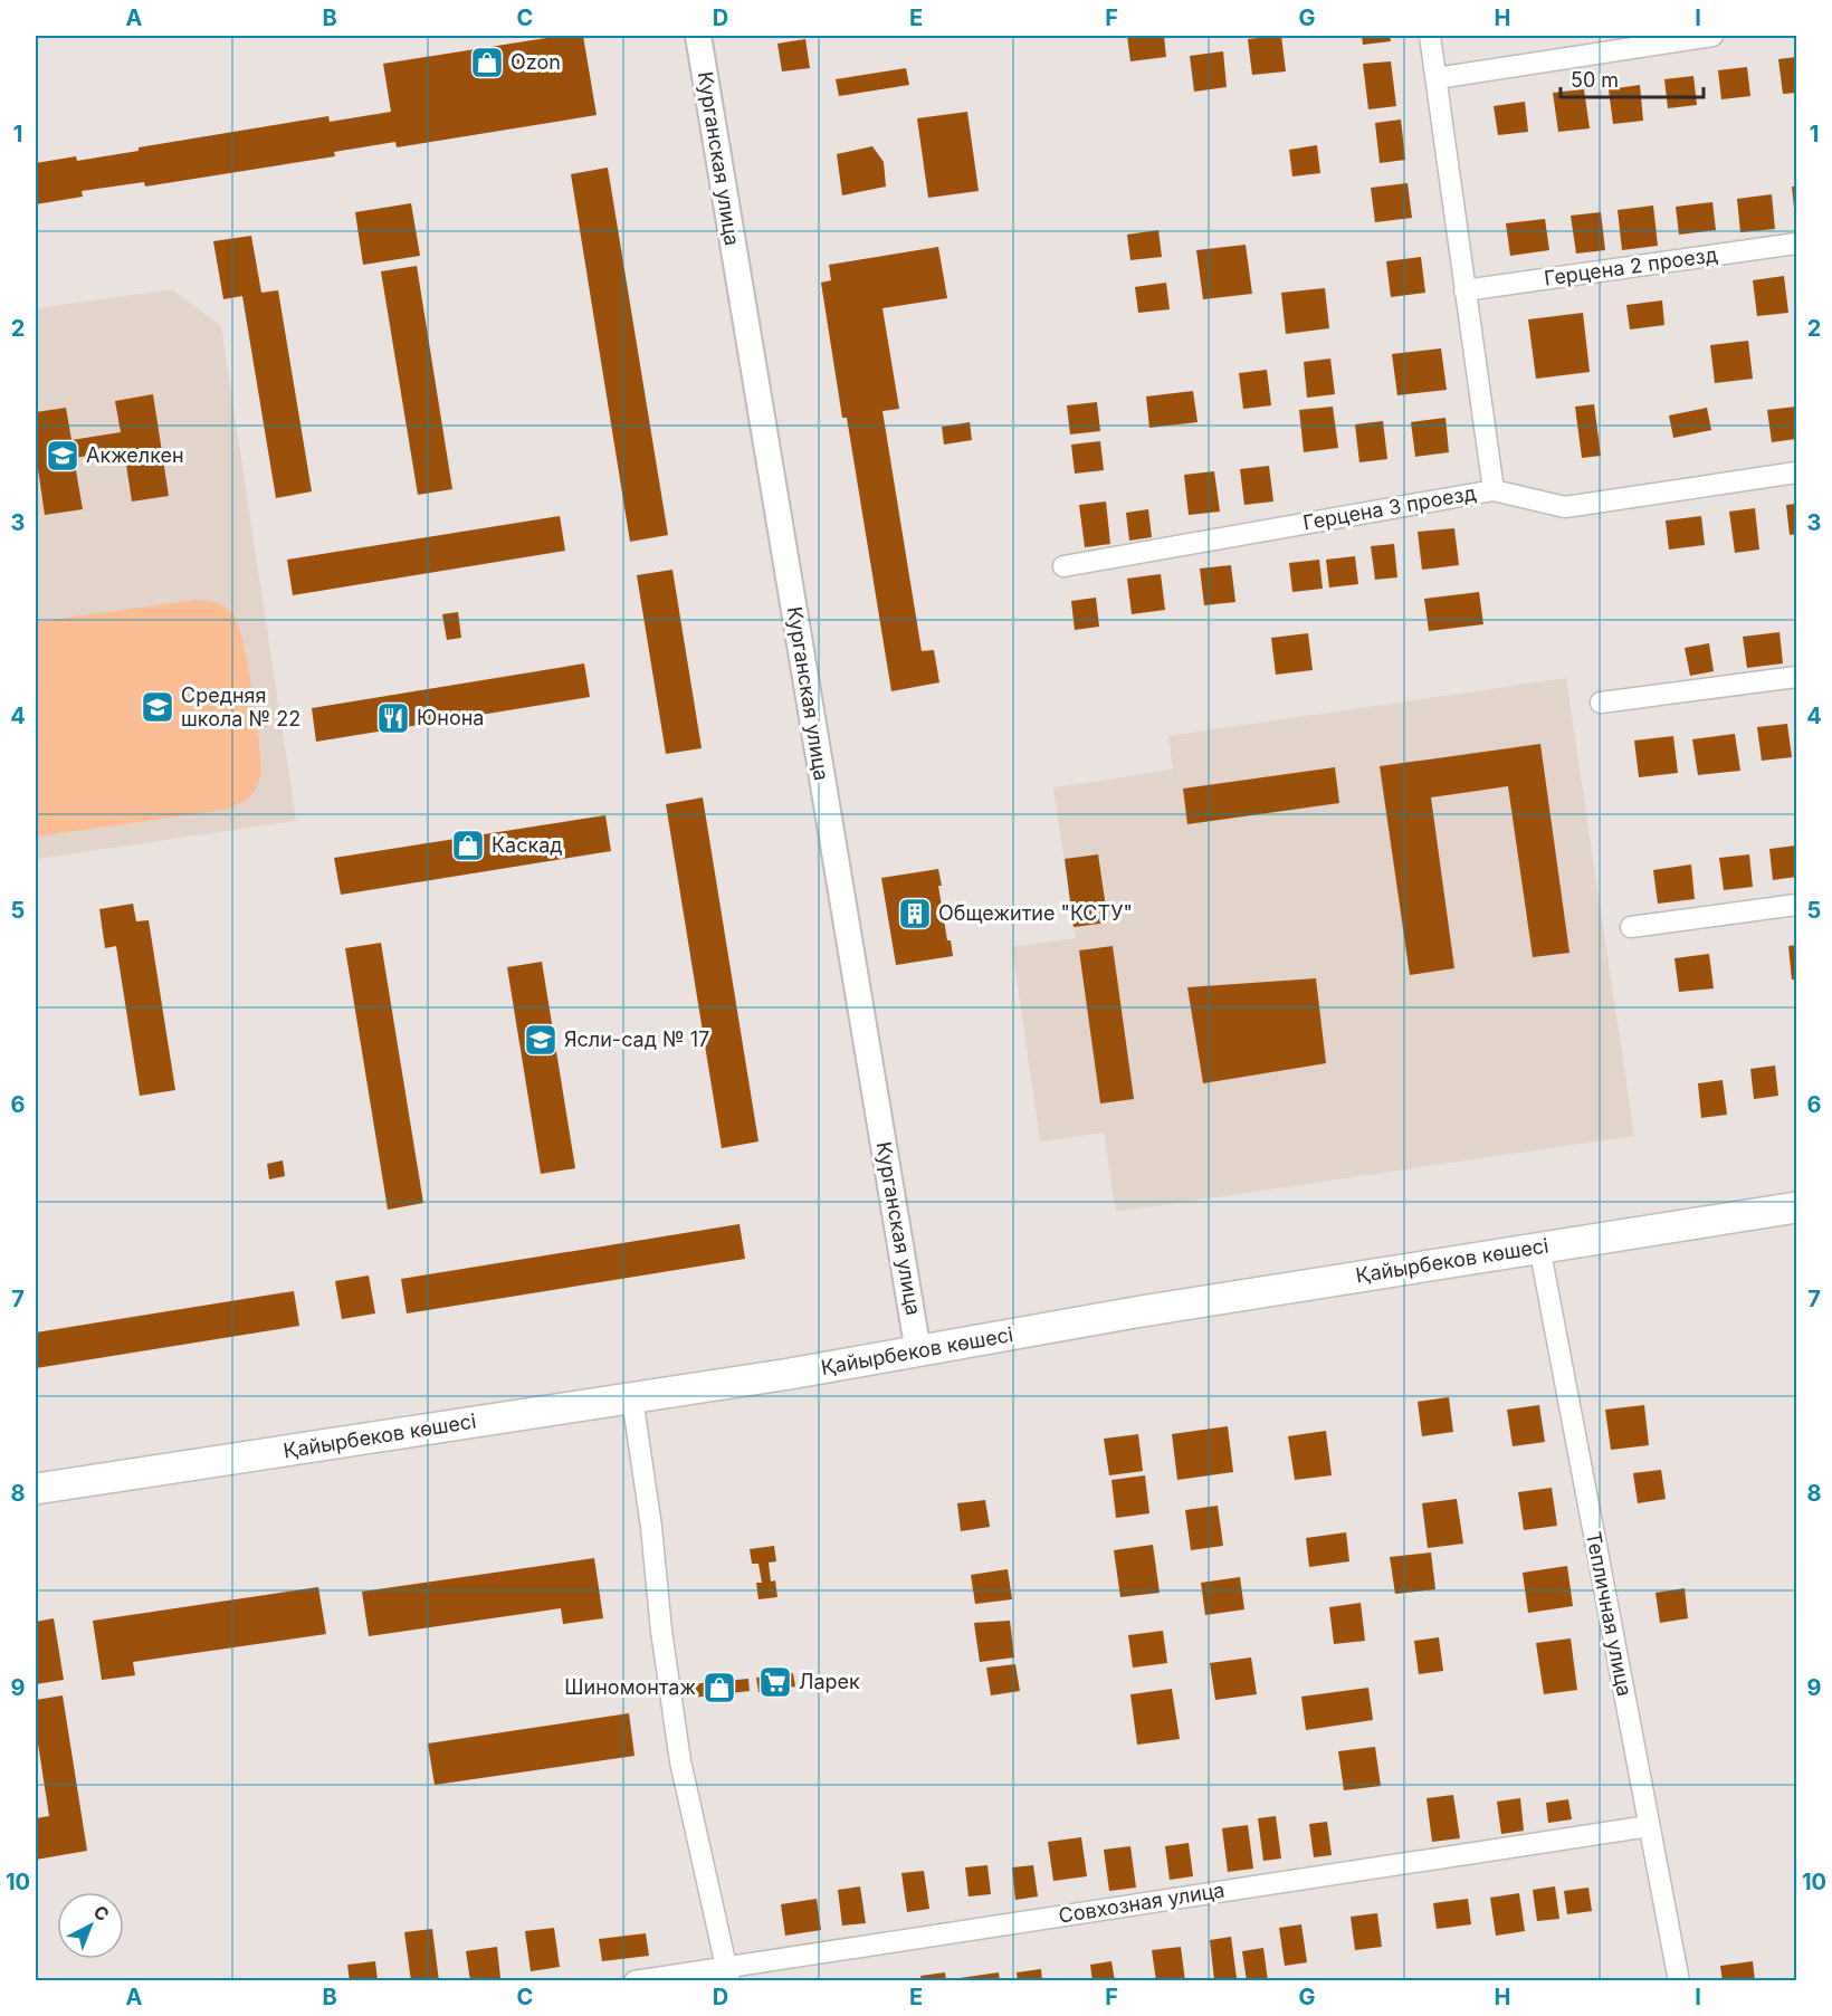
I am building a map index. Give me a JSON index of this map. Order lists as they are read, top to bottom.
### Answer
{
  "streets": {
    "main road": ["Қайырбеков көшесі"],
    "street": [
      "Курганская улица",
      "Герцена 2 проезд",
      "Герцена 3 проезд",
      "Тепличная улица",
      "Совхозная улица"
    ]
  },
  "crossings": [
    ["Курганская улица", "Қайырбеков көшесі"],
    ["Қайырбеков көшесі", "Тепличная улица"],
    ["Тепличная улица", "Совхозная улица"]
  ],
  "places": {
    "shop": ["Ozon", "Каскад", "Шиномонтаж"],
    "school or university": ["Акжелкен", "Средняя школа № 22", "Ясли-сад № 17"],
    "restaurant": ["Юнона"],
    "building": ["Общежитие \"КСТУ\""],
    "supermarket": ["Ларек"]
  },
  "scale_bar": "50 m",
  "north": "top right",
  "grid": {
    "columns": [
      "A",
      "B",
      "C",
      "D",
      "E",
      "F",
      "G",
      "H",
      "I"
    ],
    "rows": [
      "1",
      "2",
      "3",
      "4",
      "5",
      "6",
      "7",
      "8",
      "9",
      "10"
    ]
  }
}
